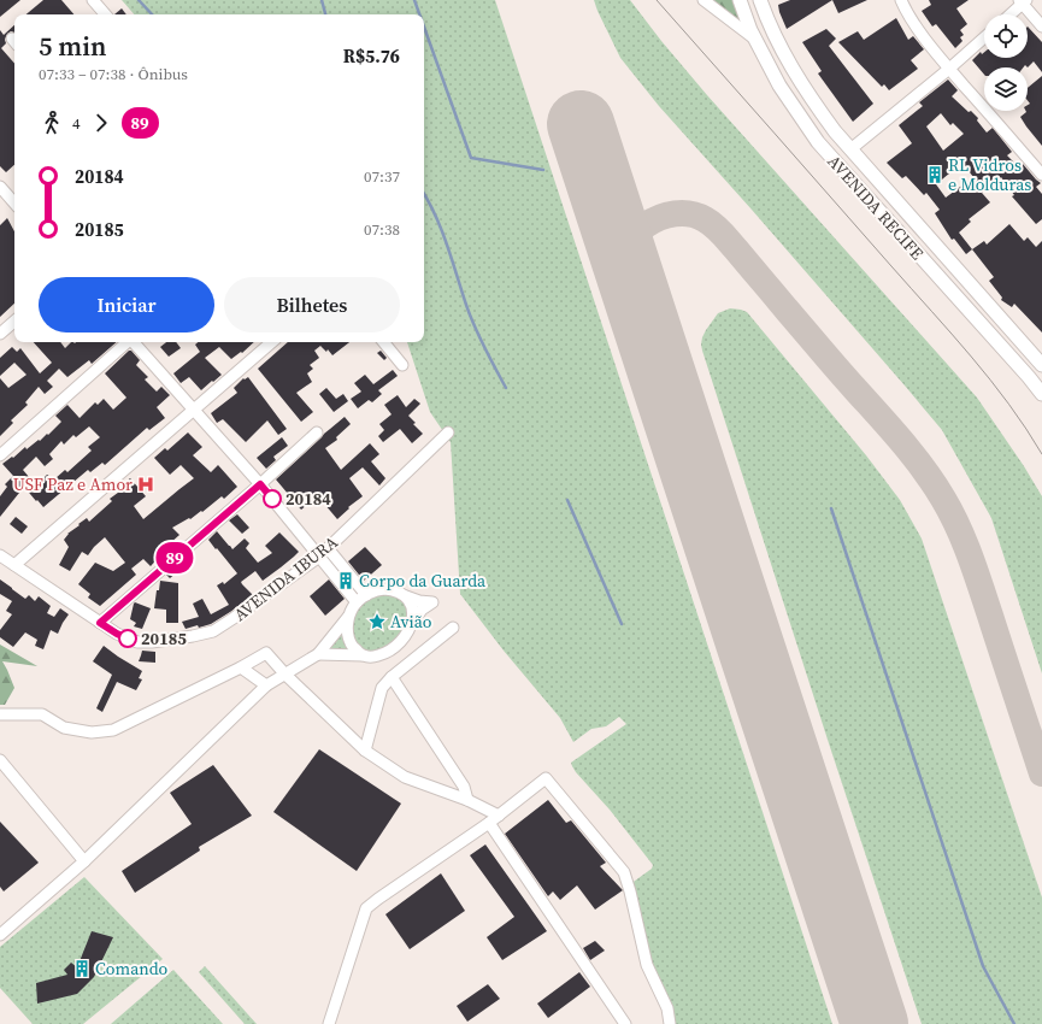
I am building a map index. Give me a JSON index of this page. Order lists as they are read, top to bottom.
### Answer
{
  "streets": {
    "main road": ["AVENIDA RECIFE"],
    "street": ["AVENIDA IBURA"]
  },
  "places": {
    "building": ["RL Vidros e Molduras", "Corpo da Guarda", "Comando"],
    "hospital": ["USF Paz e Amor"],
    "other": ["20184", "20185"],
    "place": ["Avião"]
  },
  "lines": ["bus line 89"],
  "page": {
    "on_map": "89",
    "heading": ["5 min", "07:33 – 07:38 · Ônibus", "R$5.76"],
    "legs": ["4", "89"],
    "list": [
      {
        "name": "20184",
        "value": "07:37"
      },
      {
        "name": "20185",
        "value": "07:38"
      }
    ],
    "buttons": ["Iniciar", "Bilhetes"]
  }
}
